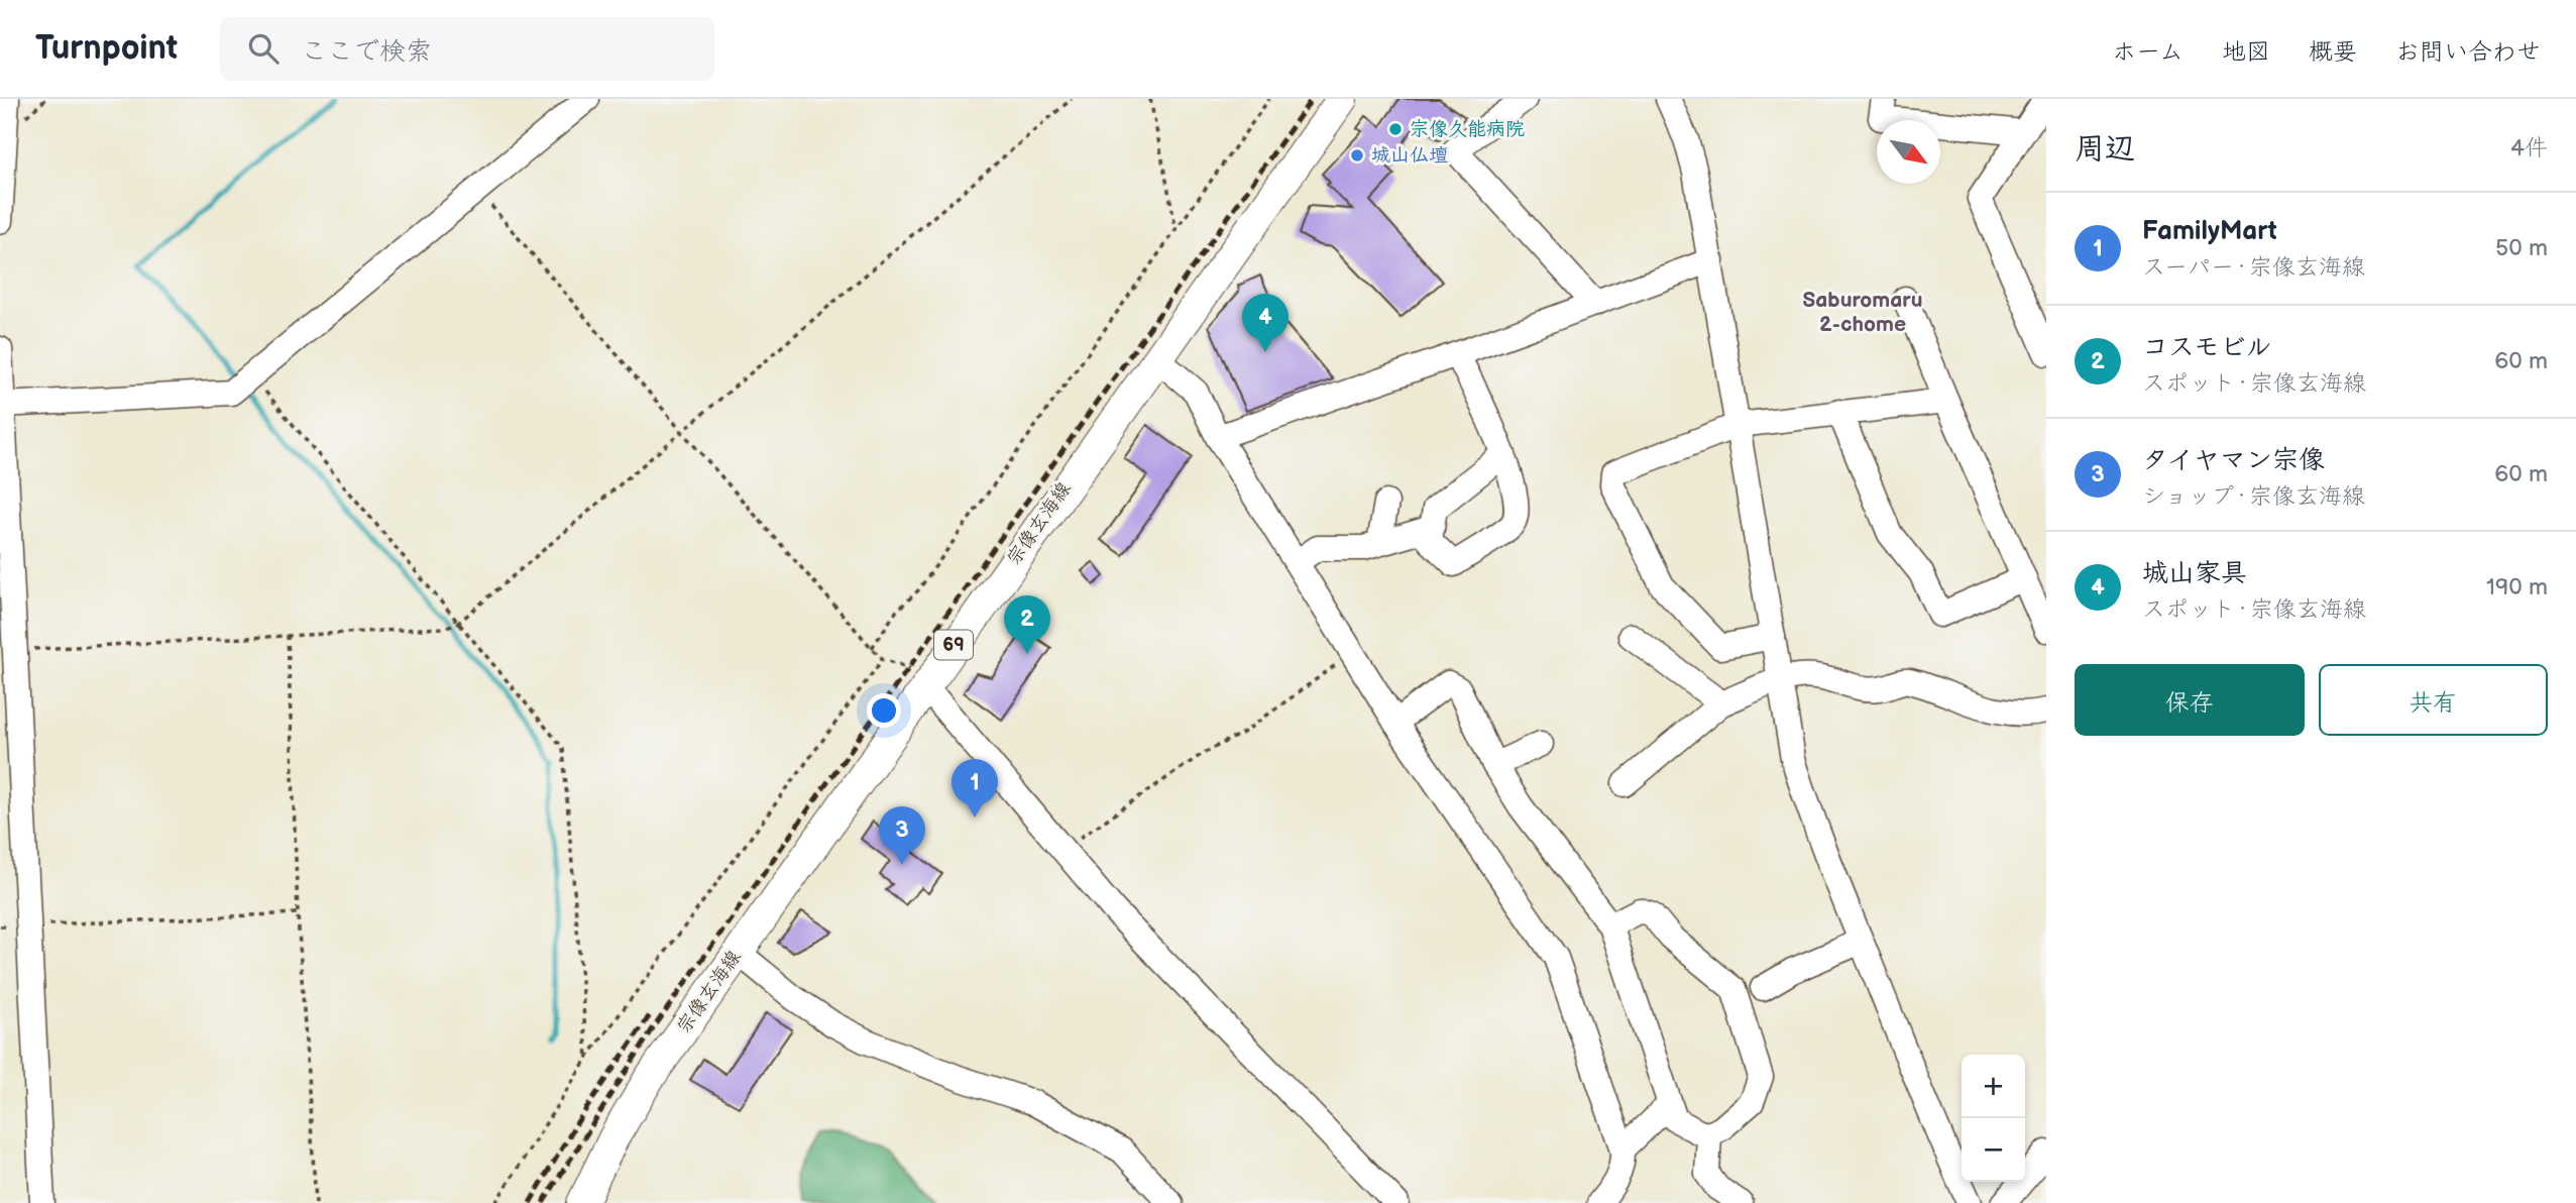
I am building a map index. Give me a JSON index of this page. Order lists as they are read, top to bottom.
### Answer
{
  "streets": {
    "main road": ["宗像玄海線", "69"]
  },
  "districts": ["Saburomaru 2-chome"],
  "places": ["宗像久能病院", "城山仏壇"],
  "north": "bottom right",
  "page": {
    "header": "Turnpoint",
    "search": "ここで検索",
    "nav": [
      "ホーム",
      "地図",
      "概要",
      "お問い合わせ"
    ],
    "heading": ["周辺", "4件"],
    "list": [
      {
        "mark": "1",
        "name": "FamilyMart",
        "note": "スーパー · 宗像玄海線",
        "value": "50 m"
      },
      {
        "mark": "2",
        "name": "コスモビル",
        "note": "スポット · 宗像玄海線",
        "value": "60 m"
      },
      {
        "mark": "3",
        "name": "タイヤマン宗像",
        "note": "ショップ · 宗像玄海線",
        "value": "60 m"
      },
      {
        "mark": "4",
        "name": "城山家具",
        "note": "スポット · 宗像玄海線",
        "value": "190 m"
      }
    ],
    "pins": [
      "4",
      "2",
      "1",
      "3"
    ],
    "buttons": ["保存", "共有"],
    "map_buttons": ["+", "−"]
  }
}
